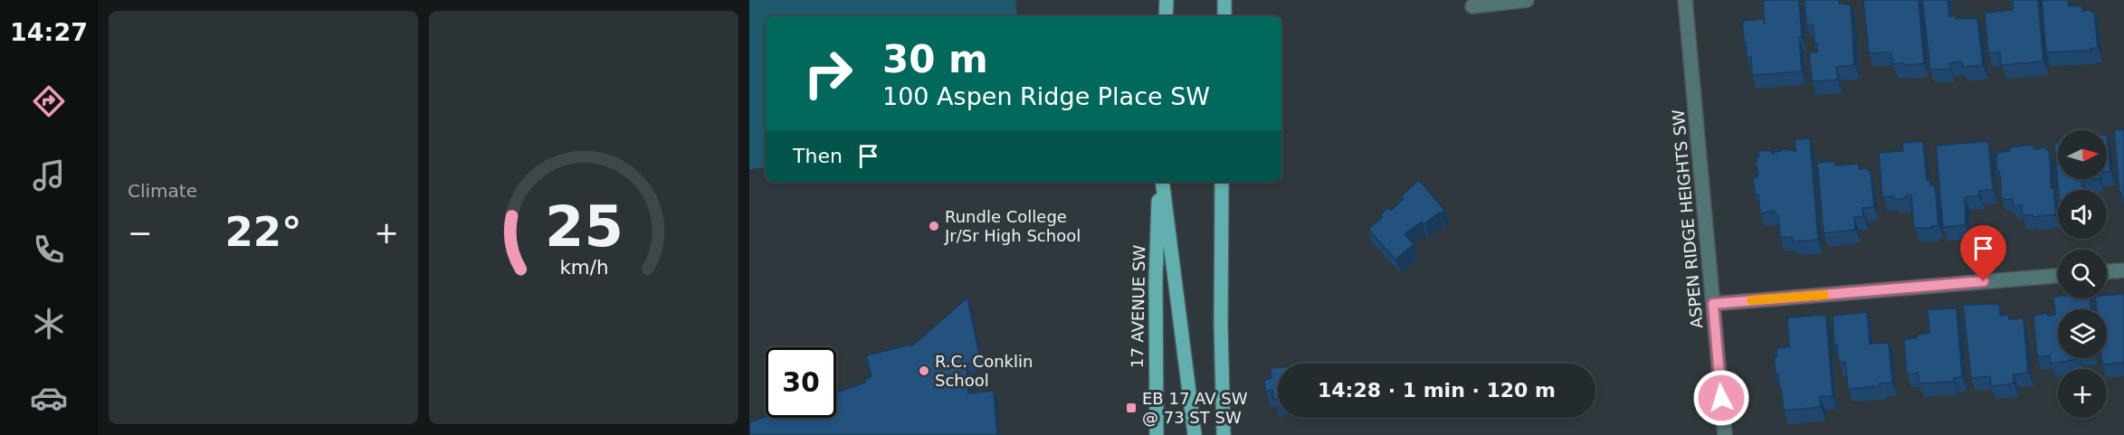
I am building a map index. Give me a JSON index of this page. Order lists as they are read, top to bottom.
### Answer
{
  "streets": {
    "main road": ["17 AVENUE SW"],
    "street": ["ASPEN RIDGE HEIGHTS SW"]
  },
  "places": {
    "other": ["Rundle College Jr/Sr High School", "R.C. Conklin School"],
    "transit": ["EB 17 AV SW @ 73 ST SW"]
  },
  "north": "right",
  "page": {
    "tabs": "14:27",
    "tile": "Climate",
    "turn": ["30 m", "100 Aspen Ridge Place SW"],
    "map_buttons": "+",
    "then": "Then",
    "heat": ["−", "22°", "+"],
    "limit": "30",
    "trip": "14:28 · 1 min · 120 m",
    "gauge": ["25", "km/h"]
  }
}
